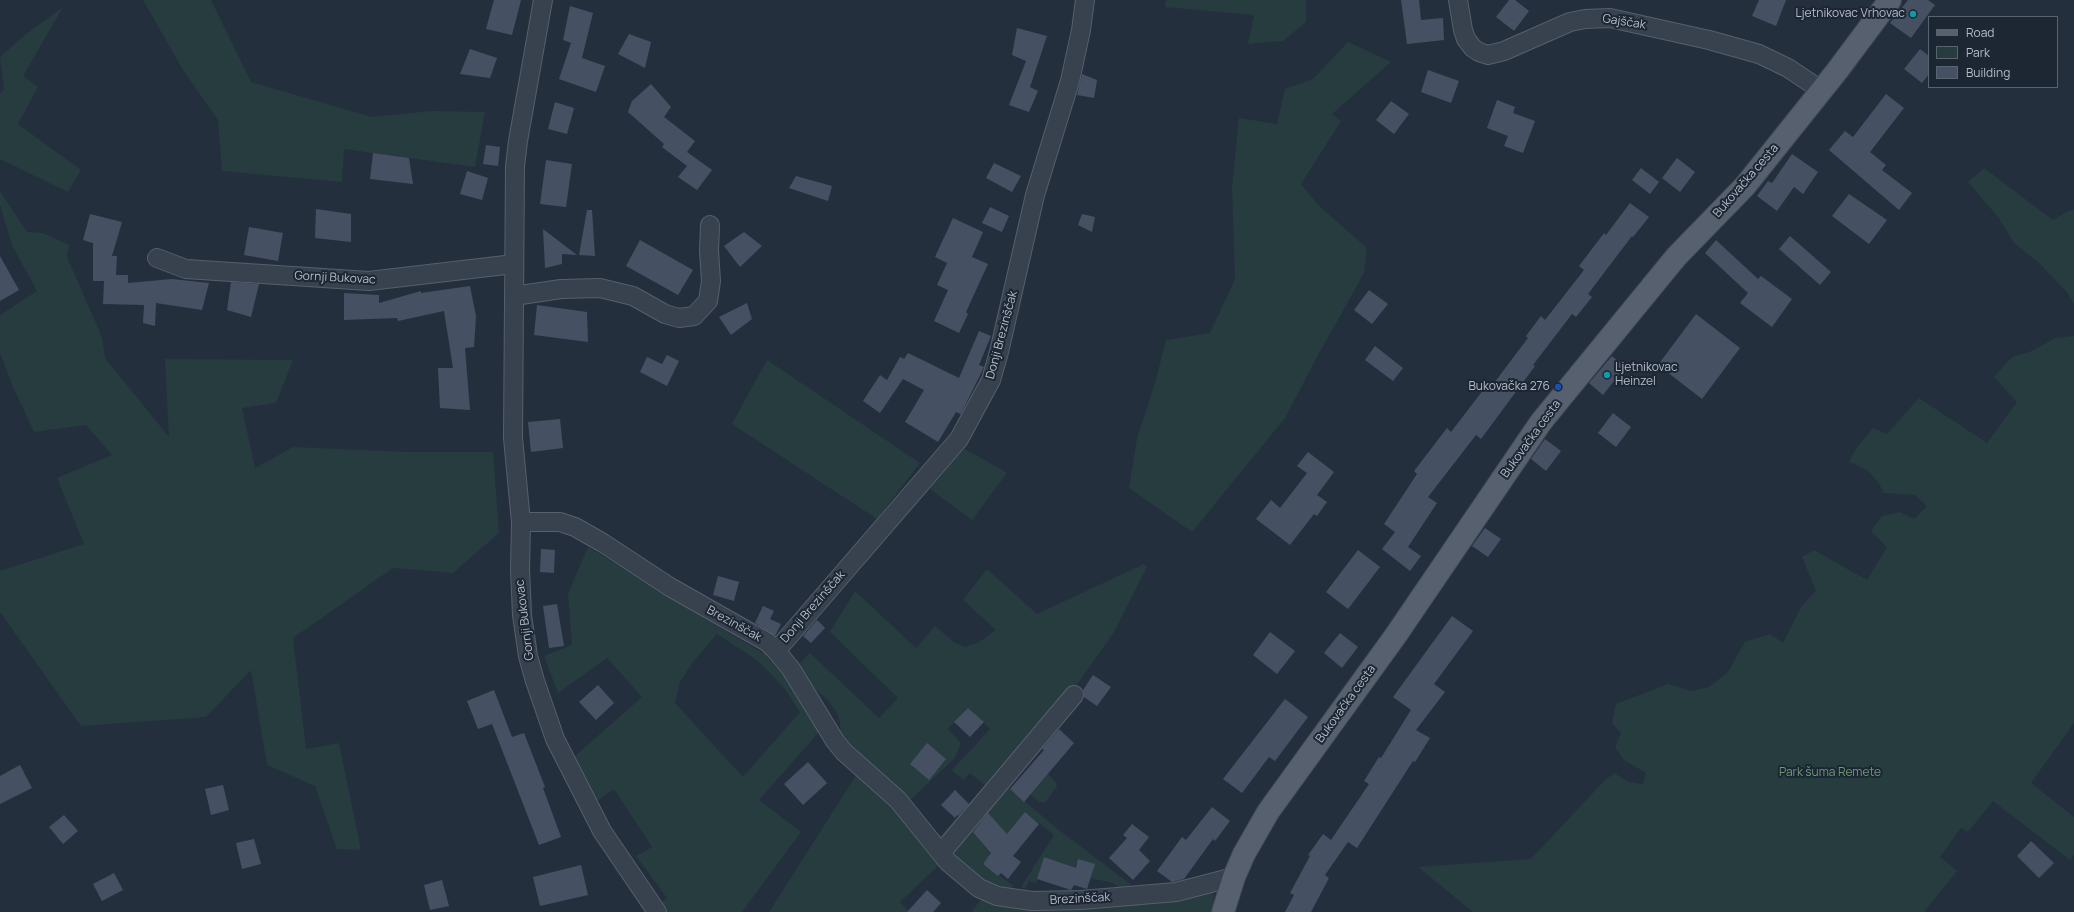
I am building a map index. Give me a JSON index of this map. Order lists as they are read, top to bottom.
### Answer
{
  "streets": {
    "main road": ["Bukovačka cesta"],
    "street": [
      "Gajščak",
      "Gornji Bukovac",
      "Donji Brezinščak",
      "Brezinščak"
    ]
  },
  "crossings": [
    ["Gajščak", "Bukovačka cesta"],
    ["Bukovačka cesta", "Brezinščak"],
    ["Gornji Bukovac", "Brezinščak"],
    ["Donji Brezinščak", "Brezinščak"]
  ],
  "parks": ["Park šuma Remete"],
  "places": ["Ljetnikovac Vrhovac", "Ljetnikovac Heinzel", "Bukovačka 276"],
  "legend": ["Road", "Park", "Building"]
}
